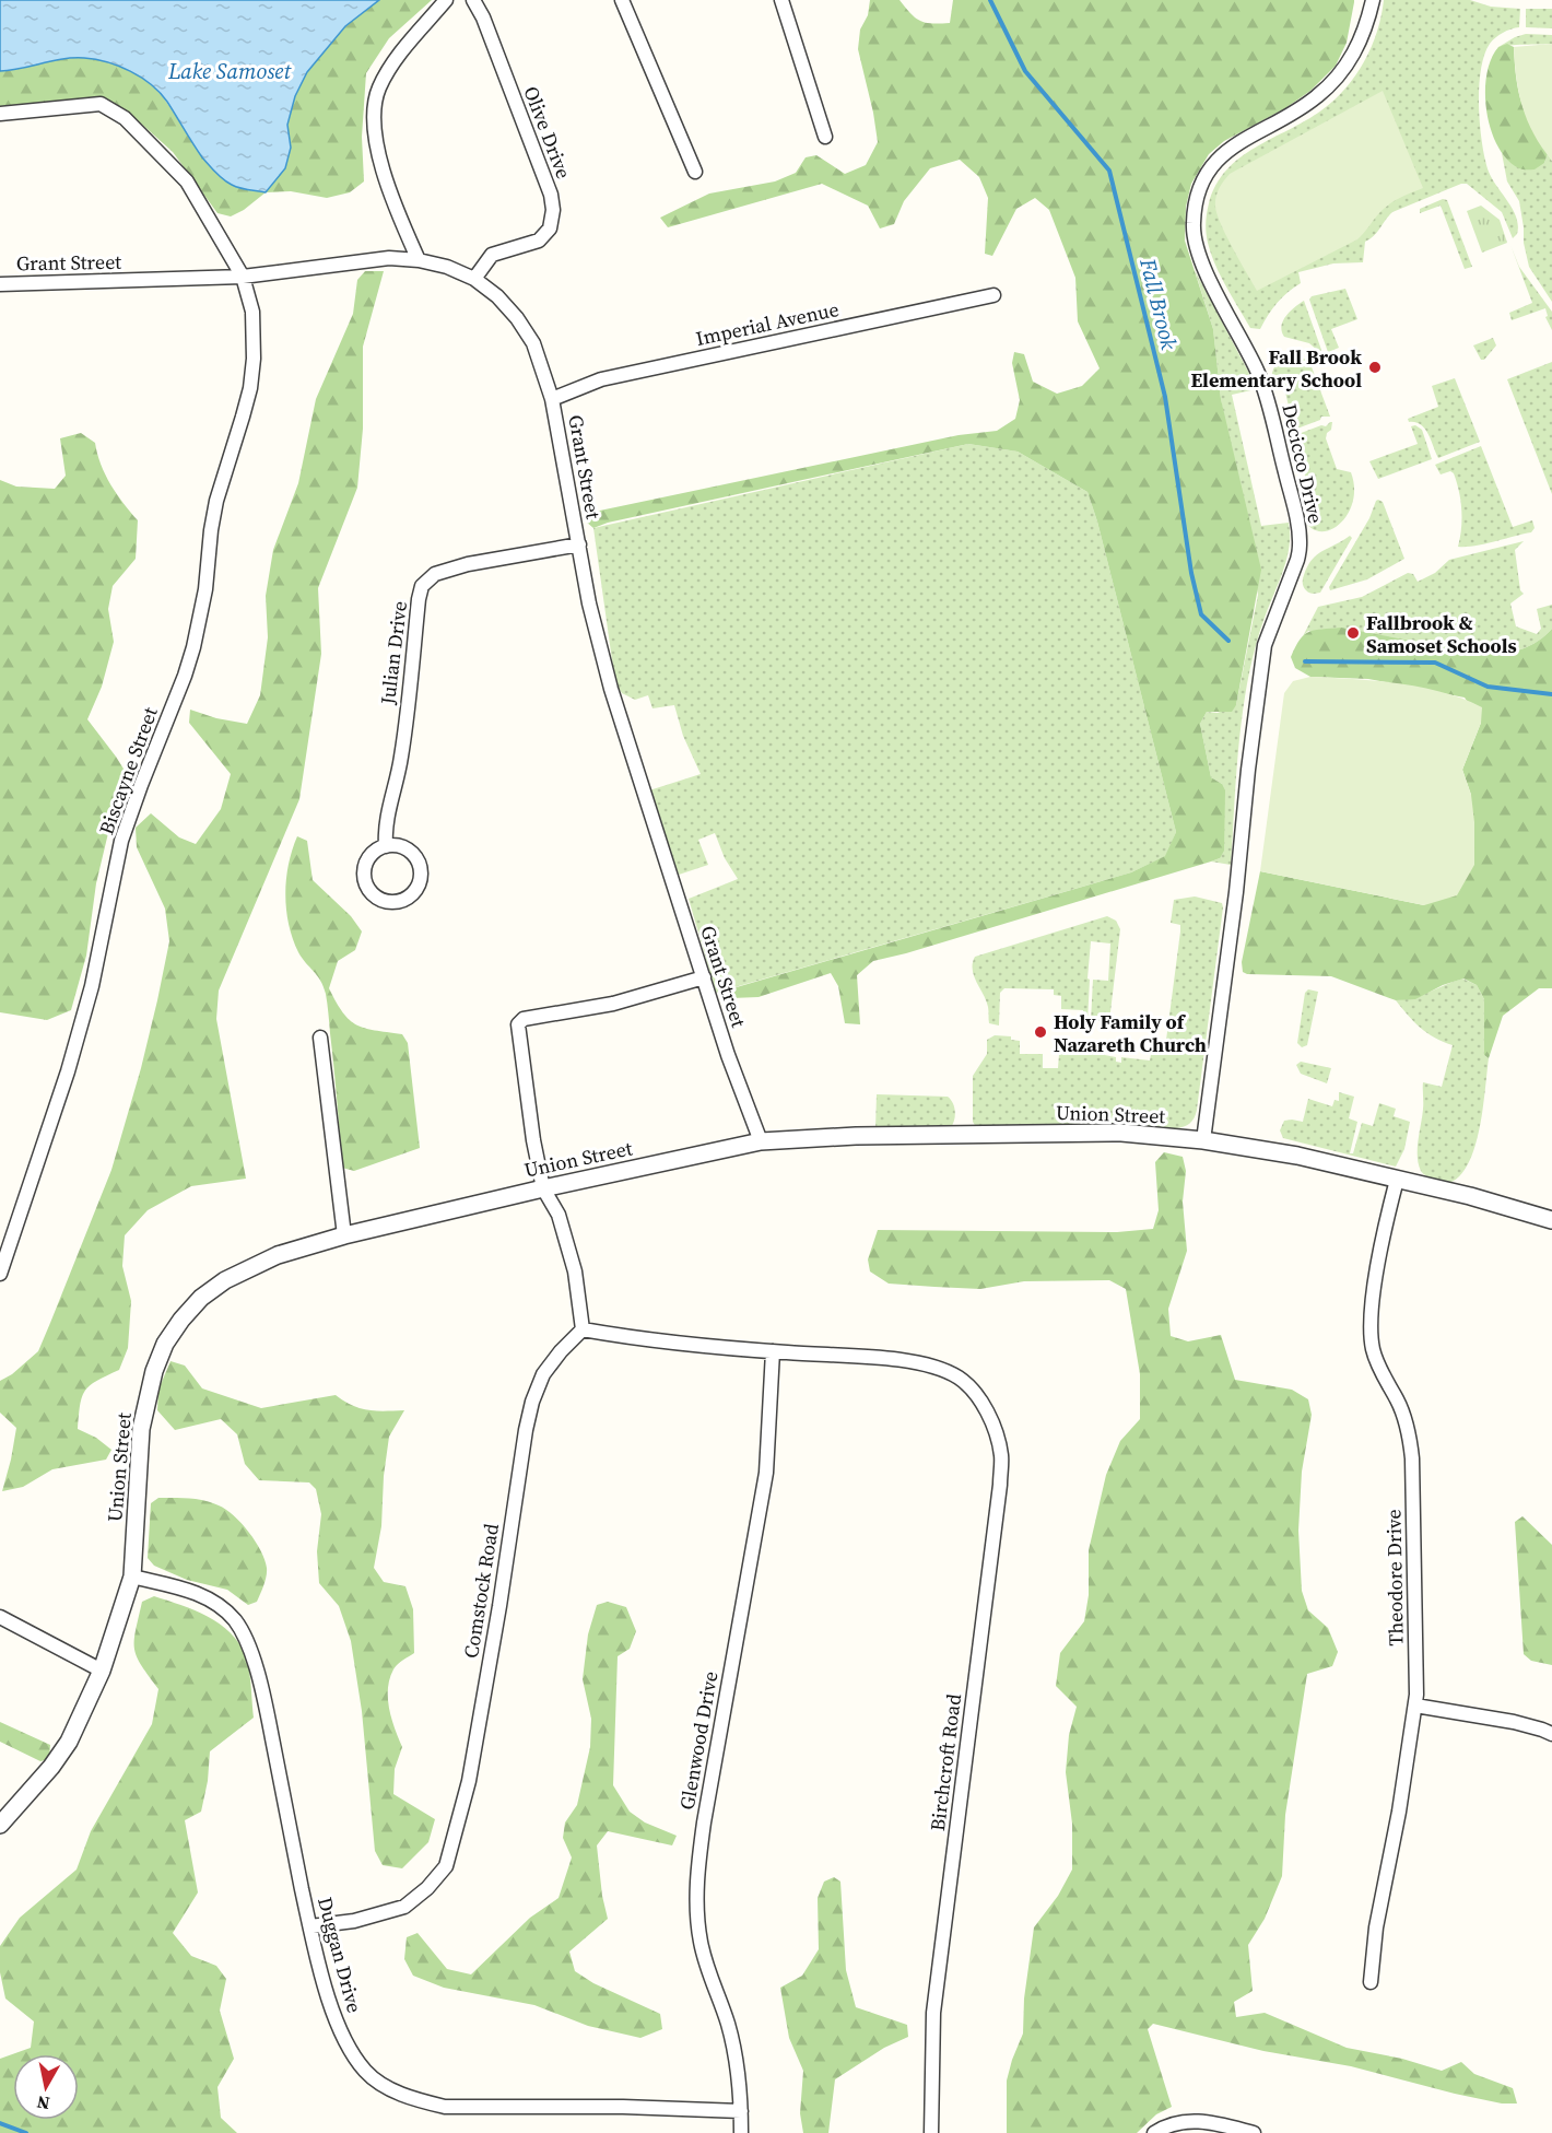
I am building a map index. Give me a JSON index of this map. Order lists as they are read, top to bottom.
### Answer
{
  "streets": {
    "street": [
      "Olive Drive",
      "Grant Street",
      "Imperial Avenue",
      "Decicco Drive",
      "Julian Drive",
      "Biscayne Street",
      "Union Street",
      "Theodore Drive",
      "Comstock Road",
      "Glenwood Drive",
      "Birchcroft Road",
      "Duggan Drive"
    ]
  },
  "crossings": [
    ["Olive Drive", "Grant Street"],
    ["Grant Street", "Imperial Avenue"],
    ["Grant Street", "Julian Drive"],
    ["Grant Street", "Biscayne Street"],
    ["Grant Street", "Union Street"],
    ["Decicco Drive", "Union Street"],
    ["Union Street", "Theodore Drive"],
    ["Union Street", "Duggan Drive"],
    ["Comstock Road", "Birchcroft Road"],
    ["Comstock Road", "Duggan Drive"],
    ["Glenwood Drive", "Birchcroft Road"],
    ["Glenwood Drive", "Duggan Drive"]
  ],
  "water": ["Lake Samoset", "Fall Brook"],
  "places": ["Fall Brook Elementary School", "Fallbrook & Samoset Schools", "Holy Family of Nazareth Church"],
  "north": "bottom"
}
